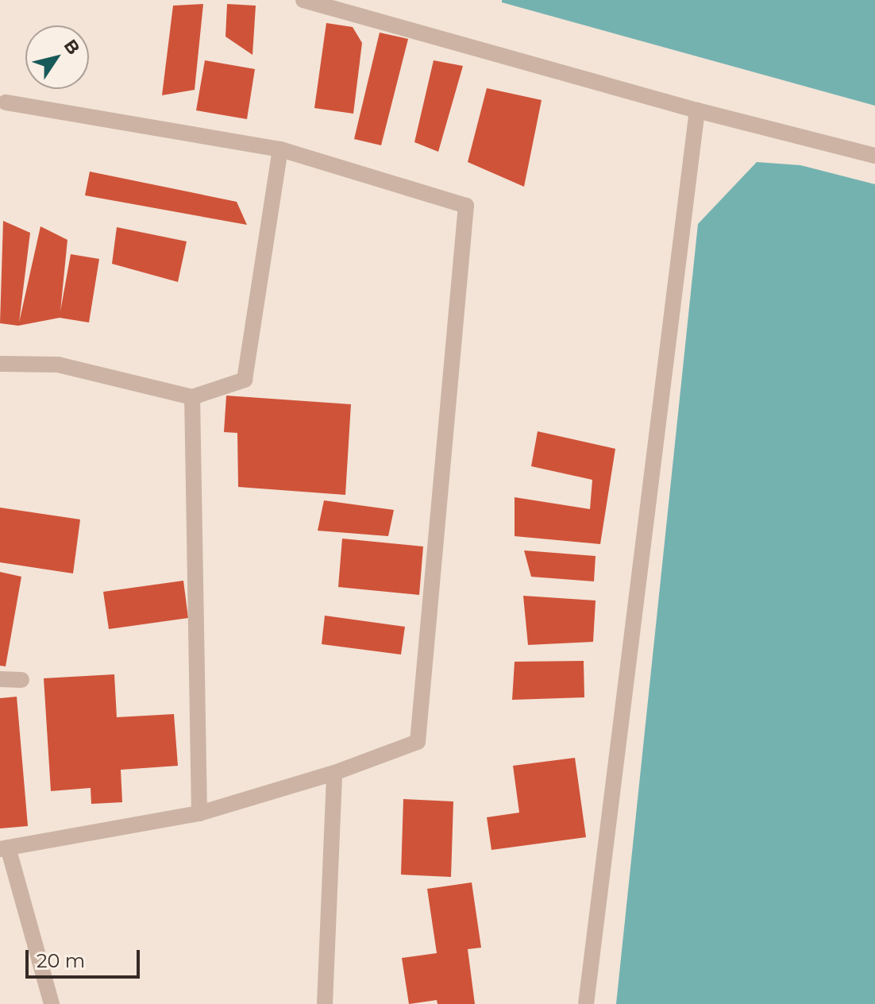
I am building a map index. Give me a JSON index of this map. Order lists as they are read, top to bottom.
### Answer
{
  "scale_bar": "20 m",
  "north": "top right"
}
